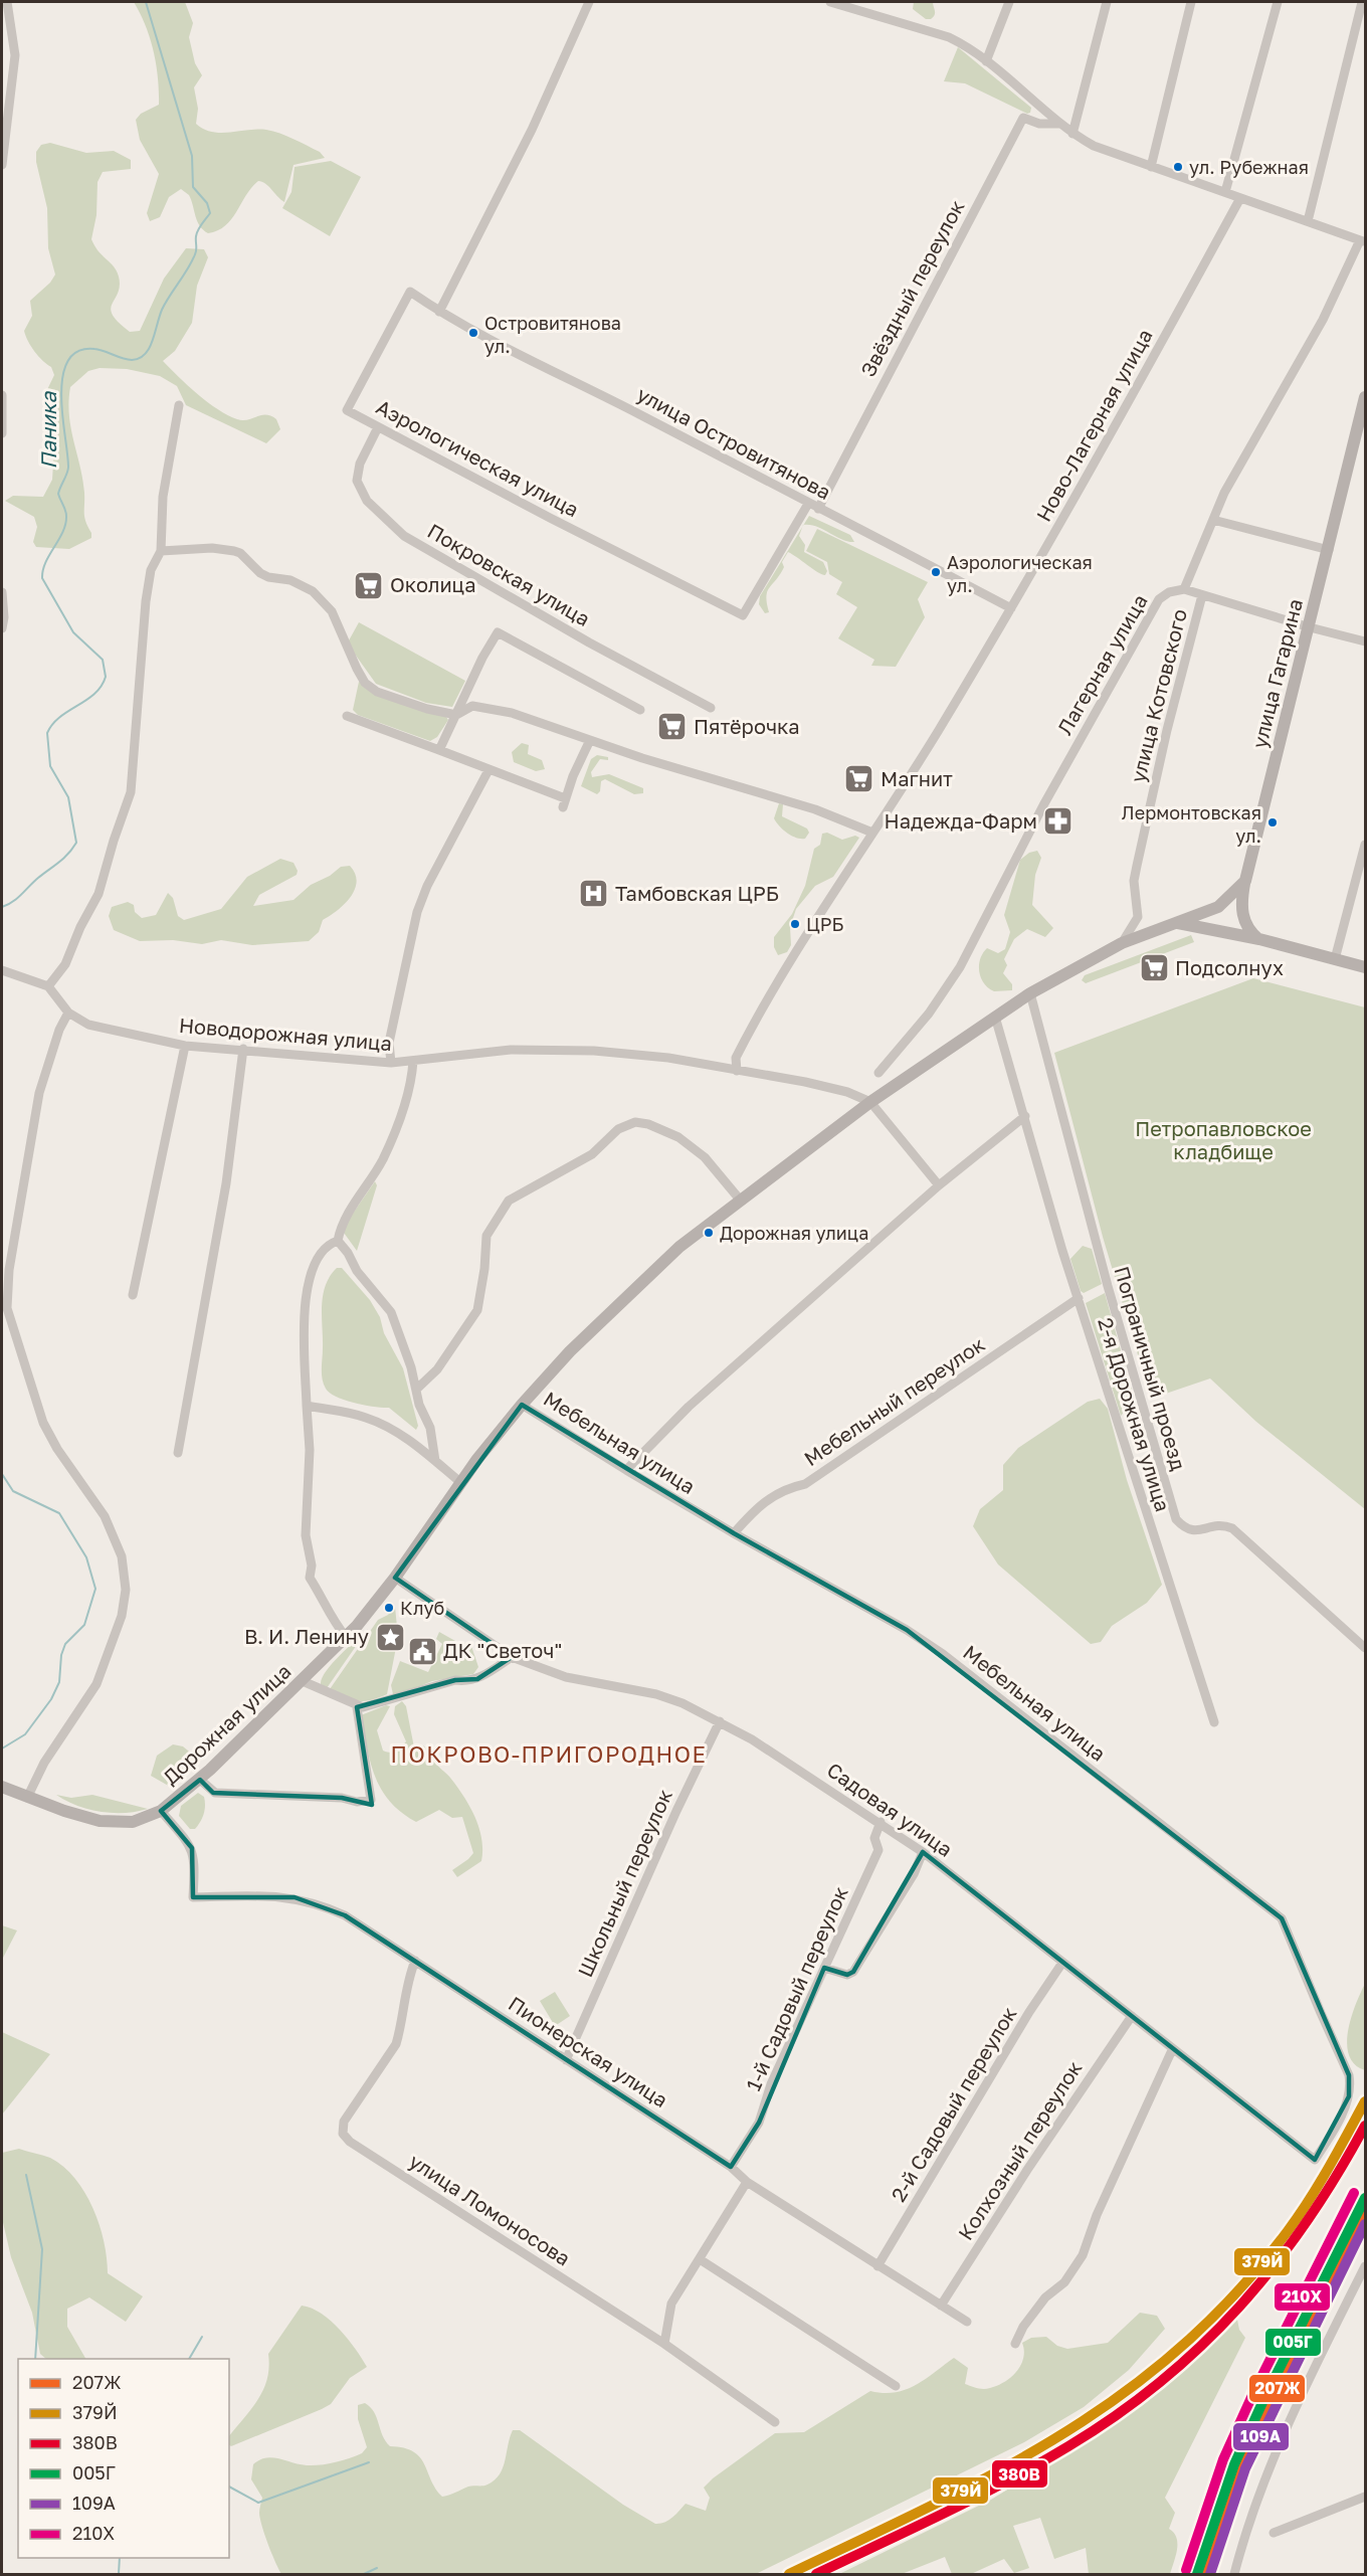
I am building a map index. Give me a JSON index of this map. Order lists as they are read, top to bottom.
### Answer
{
  "streets": {
    "main road": ["улица Гагарина", "Дорожная улица"],
    "street": [
      "Звёздный переулок",
      "Ново-Лагерная улица",
      "улица Островитянова",
      "Аэрологическая улица",
      "Покровская улица",
      "Лагерная улица",
      "улица Котовского",
      "Новодорожная улица",
      "Пограничный проезд",
      "Мебельный переулок",
      "2-я Дорожная улица",
      "Мебельная улица",
      "Садовая улица",
      "Школьный переулок",
      "1-й Садовый переулок",
      "Пионерская улица",
      "2-й Садовый переулок",
      "Колхозный переулок",
      "улица Ломоносова"
    ]
  },
  "crossings": [
    ["Звёздный переулок", "улица Островитянова"],
    ["Ново-Лагерная улица", "улица Островитянова"],
    ["Ново-Лагерная улица", "Новодорожная улица"],
    ["улица Островитянова", "Аэрологическая улица"],
    ["Аэрологическая улица", "Покровская улица"],
    ["улица Котовского", "Дорожная улица"],
    ["Новодорожная улица", "Дорожная улица"],
    ["Пограничный проезд", "Дорожная улица"],
    ["Мебельный переулок", "2-я Дорожная улица"],
    ["Мебельный переулок", "Мебельная улица"],
    ["2-я Дорожная улица", "Дорожная улица"],
    ["Мебельная улица", "Дорожная улица"],
    ["Мебельная улица", "Садовая улица"],
    ["Дорожная улица", "Садовая улица"],
    ["Дорожная улица", "Пионерская улица"],
    ["Садовая улица", "Школьный переулок"],
    ["Садовая улица", "1-й Садовый переулок"],
    ["Садовая улица", "2-й Садовый переулок"],
    ["Садовая улица", "Колхозный переулок"],
    ["Школьный переулок", "Пионерская улица"],
    ["1-й Садовый переулок", "Пионерская улица"],
    ["Пионерская улица", "2-й Садовый переулок"],
    ["Пионерская улица", "Колхозный переулок"],
    ["Пионерская улица", "улица Ломоносова"]
  ],
  "districts": ["ПОКРОВО-ПРИГОРОДНОЕ"],
  "water": ["Паника"],
  "parks": ["Петропавловское кладбище"],
  "places": {
    "other": [
      "ул. Рубежная",
      "Островитянова ул.",
      "Аэрологическая ул.",
      "Лермонтовская ул.",
      "ЦРБ",
      "Дорожная улица",
      "Клуб"
    ],
    "supermarket": [
      "Околица",
      "Пятёрочка",
      "Магнит",
      "Подсолнух"
    ],
    "pharmacy": ["Надежда-Фарм"],
    "hospital": ["Тамбовская ЦРБ"],
    "place": ["В. И. Ленину"],
    "public building": ["ДК \"Светоч\""]
  },
  "lines": [
    "transit line 379Й",
    "transit line 380В",
    "transit line 210Х",
    "transit line 005Г",
    "transit line 207Ж",
    "transit line 109А"
  ],
  "legend": [
    "207Ж",
    "379Й",
    "380В",
    "005Г",
    "109А",
    "210Х"
  ]
}
